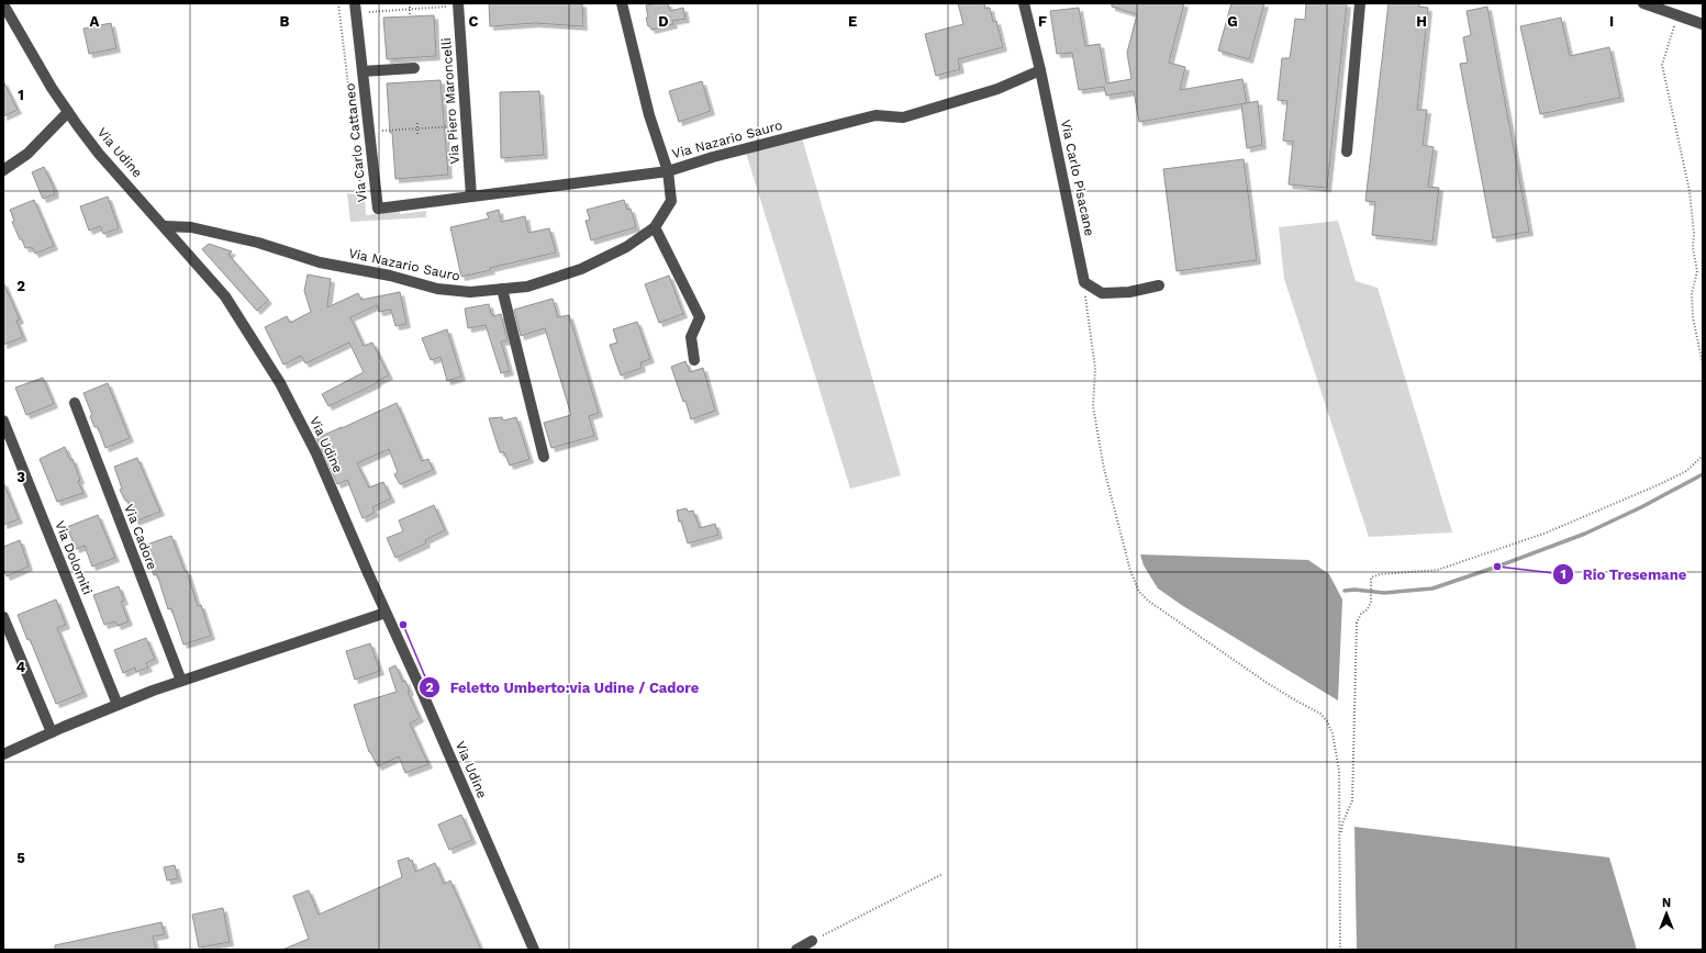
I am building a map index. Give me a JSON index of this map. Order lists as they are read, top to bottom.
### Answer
{
  "streets": {
    "street": [
      "Via Piero Maroncelli",
      "Via Nazario Sauro",
      "Via Carlo Cattaneo",
      "Via Udine",
      "Via Carlo Pisacane",
      "Via Cadore",
      "Via Dolomiti"
    ]
  },
  "crossings": [
    ["Via Piero Maroncelli", "Via Carlo Cattaneo"],
    ["Via Nazario Sauro", "Via Udine"],
    ["Via Nazario Sauro", "Via Carlo Pisacane"]
  ],
  "places": ["Rio Tresemane", "Feletto Umberto:via Udine / Cadore"],
  "north": "top",
  "grid": {
    "columns": [
      "A",
      "B",
      "C",
      "D",
      "E",
      "F",
      "G",
      "H",
      "I"
    ],
    "rows": [
      "1",
      "2",
      "3",
      "4",
      "5"
    ]
  }
}
